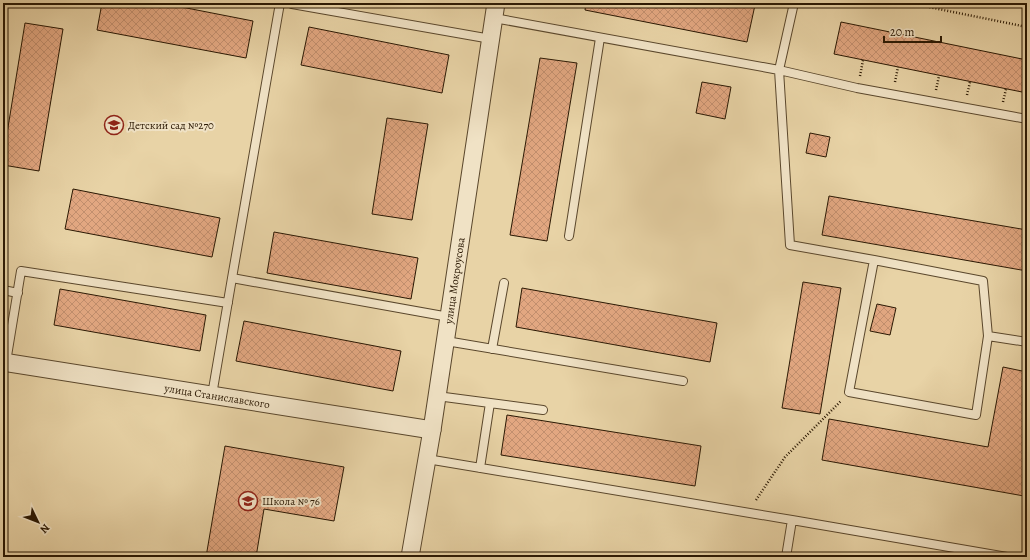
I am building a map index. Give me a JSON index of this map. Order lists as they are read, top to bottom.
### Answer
{
  "streets": {
    "street": ["улица Мокроусова", "улица Станиславского"]
  },
  "crossings": [
    ["улица Мокроусова", "улица Станиславского"]
  ],
  "places": {
    "school or university": ["Детский сад №270", "Школа № 76"]
  },
  "scale_bar": "20 m",
  "north": "bottom right"
}
